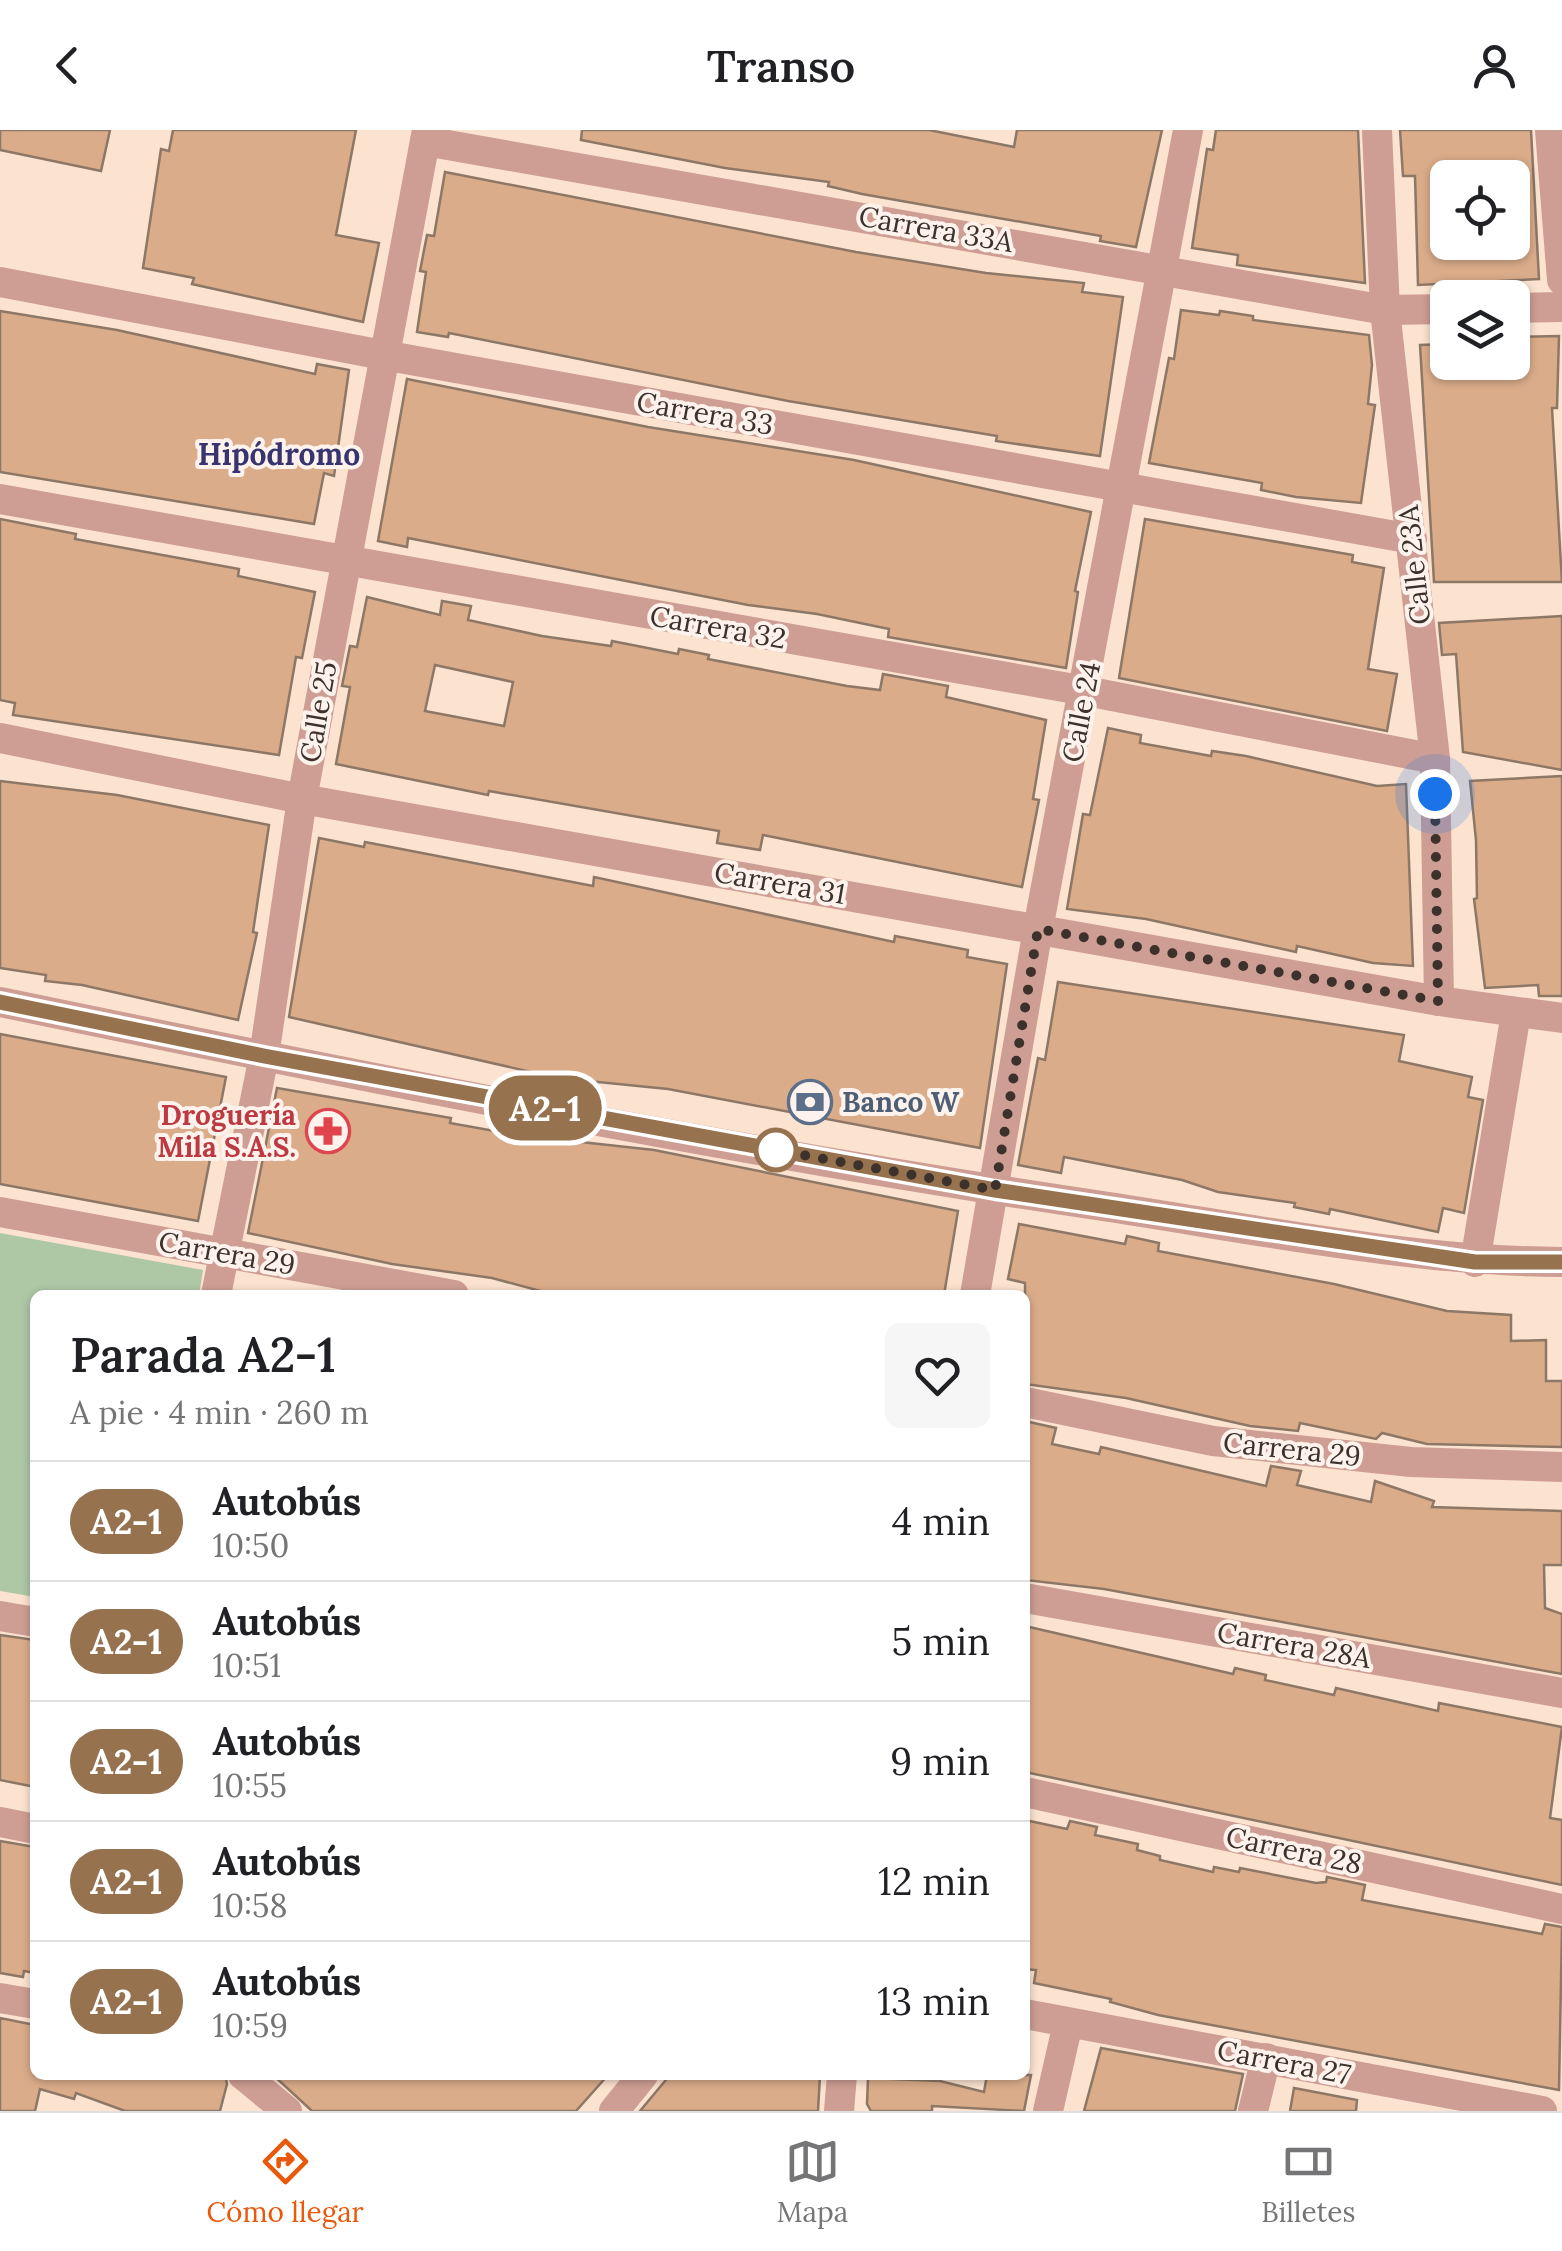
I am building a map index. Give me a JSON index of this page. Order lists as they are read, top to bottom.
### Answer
{
  "streets": {
    "street": [
      "Carrera 33A",
      "Carrera 33",
      "Calle 23A",
      "Carrera 32",
      "Calle 25",
      "Calle 24",
      "Carrera 31",
      "Carrera 29",
      "Carrera 28A",
      "Carrera 28",
      "Carrera 27"
    ]
  },
  "crossings": [
    ["Carrera 33A", "Calle 23A"],
    ["Carrera 33A", "Calle 25"],
    ["Carrera 33A", "Calle 24"],
    ["Carrera 33", "Calle 23A"],
    ["Carrera 33", "Calle 25"],
    ["Carrera 33", "Calle 24"],
    ["Calle 23A", "Carrera 32"],
    ["Calle 23A", "Carrera 31"],
    ["Carrera 32", "Calle 25"],
    ["Carrera 32", "Calle 24"],
    ["Calle 25", "Carrera 31"],
    ["Calle 25", "Carrera 29"],
    ["Calle 24", "Carrera 31"]
  ],
  "districts": ["Hipódromo"],
  "places": {
    "bank": ["Banco W"],
    "pharmacy": ["Droguería Mila S.A.S."]
  },
  "lines": ["bus line A2-1"],
  "page": {
    "header": "Transo",
    "on_map": "A2-1",
    "heading": ["Parada A2-1", "A pie · 4 min · 260 m"],
    "list": [
      {
        "mark": "A2-1",
        "name": "Autobús",
        "note": "10:50",
        "value": "4 min"
      },
      {
        "mark": "A2-1",
        "name": "Autobús",
        "note": "10:51",
        "value": "5 min"
      },
      {
        "mark": "A2-1",
        "name": "Autobús",
        "note": "10:55",
        "value": "9 min"
      },
      {
        "mark": "A2-1",
        "name": "Autobús",
        "note": "10:58",
        "value": "12 min"
      },
      {
        "mark": "A2-1",
        "name": "Autobús",
        "note": "10:59",
        "value": "13 min"
      }
    ],
    "tabs": ["Cómo llegar", "Mapa", "Billetes"]
  }
}
